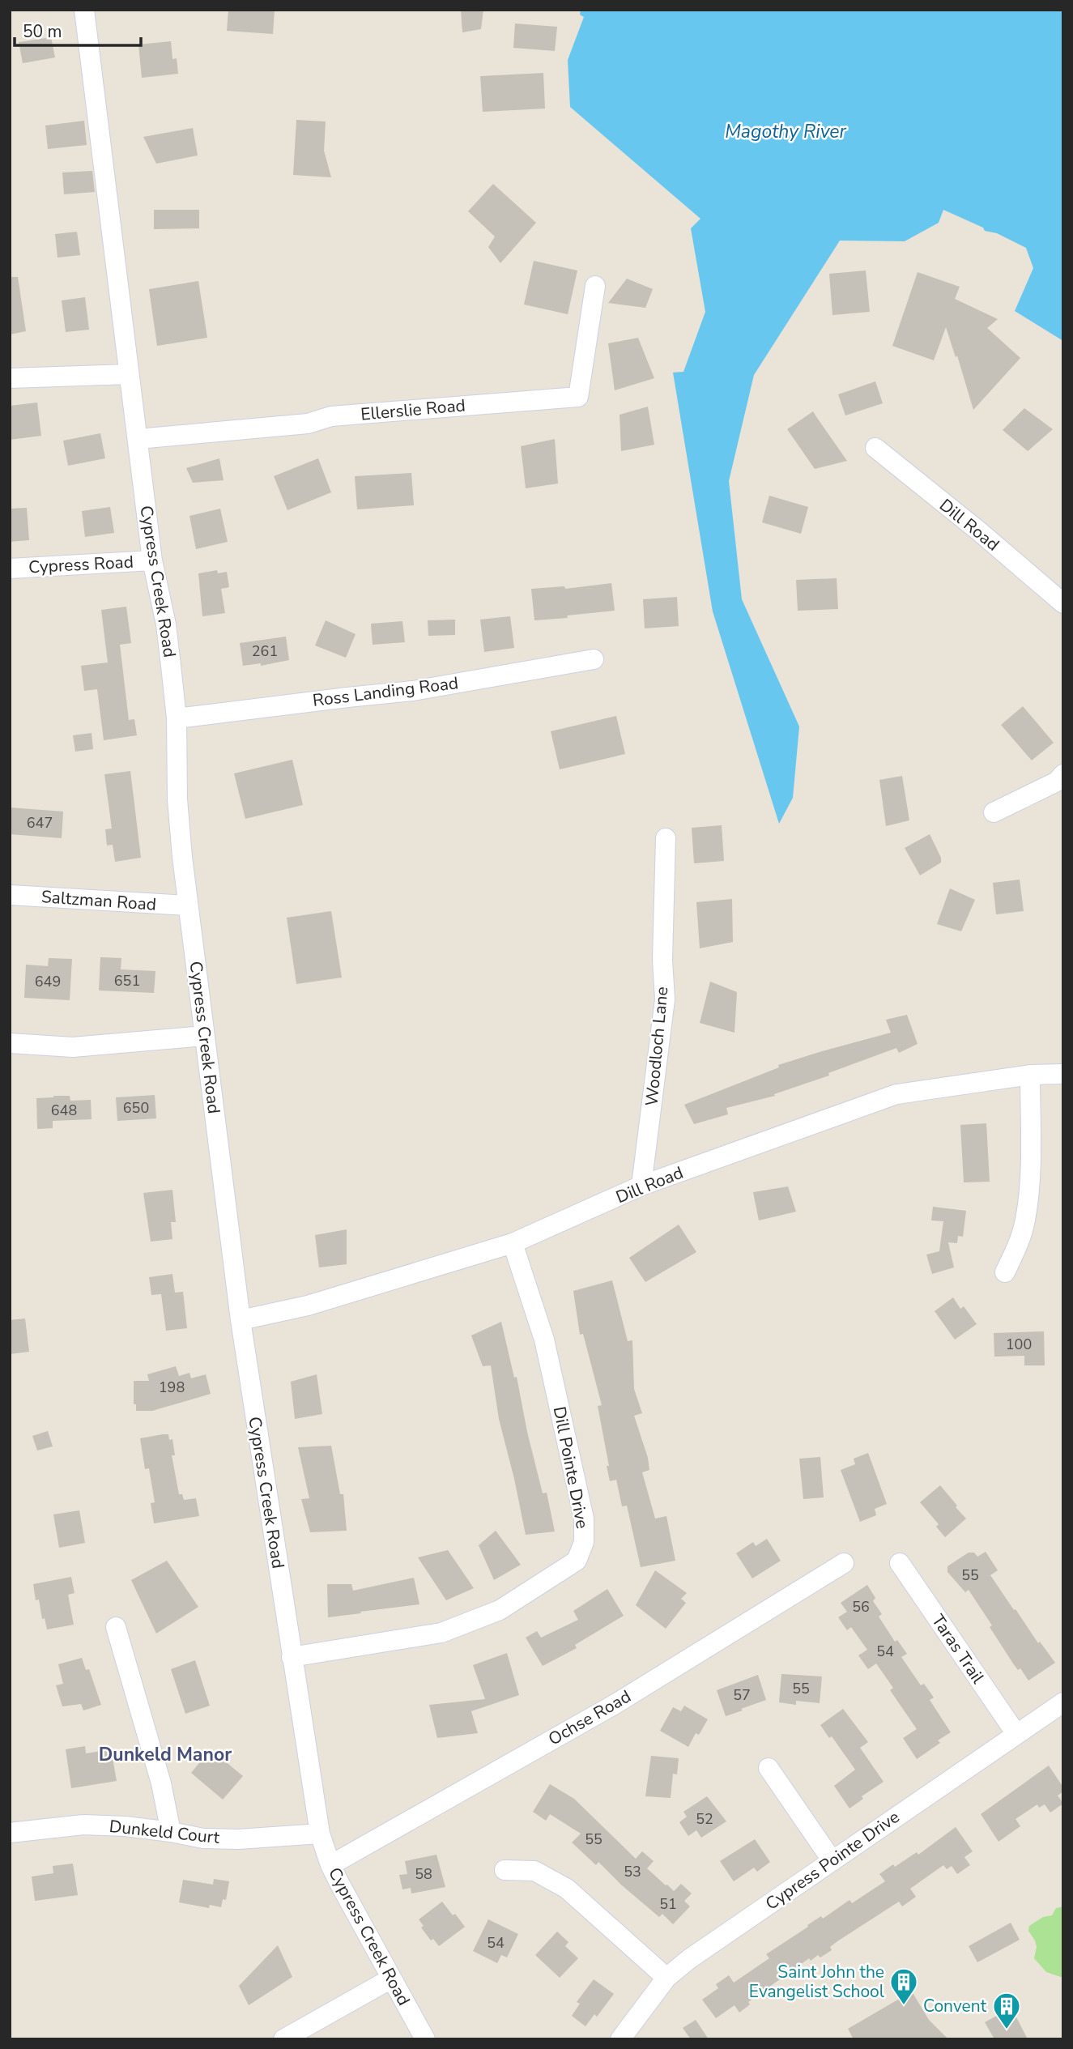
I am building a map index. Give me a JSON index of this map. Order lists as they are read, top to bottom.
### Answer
{
  "streets": {
    "street": [
      "Ellerslie Road",
      "Dill Road",
      "Cypress Road",
      "Cypress Creek Road",
      "Ross Landing Road",
      "Saltzman Road",
      "Woodloch Lane",
      "Dill Pointe Drive",
      "Taras Trail",
      "Ochse Road",
      "Dunkeld Court",
      "Cypress Pointe Drive"
    ]
  },
  "crossings": [
    ["Ellerslie Road", "Cypress Creek Road"],
    ["Dill Road", "Cypress Creek Road"],
    ["Dill Road", "Woodloch Lane"],
    ["Dill Road", "Dill Pointe Drive"],
    ["Cypress Road", "Cypress Creek Road"],
    ["Cypress Creek Road", "Ross Landing Road"],
    ["Cypress Creek Road", "Saltzman Road"],
    ["Cypress Creek Road", "Dill Pointe Drive"],
    ["Cypress Creek Road", "Ochse Road"],
    ["Cypress Creek Road", "Dunkeld Court"],
    ["Taras Trail", "Cypress Pointe Drive"]
  ],
  "districts": ["Dunkeld Manor"],
  "water": ["Magothy River"],
  "places": {
    "building": ["Saint John the Evangelist School", "Convent"]
  },
  "house_numbers": [
    "261",
    "647",
    "651",
    "649",
    "650",
    "648",
    "100",
    "198",
    "55",
    "56",
    "54",
    "55",
    "57",
    "52",
    "55",
    "53",
    "58",
    "51",
    "54"
  ],
  "scale_bar": "50 m"
}
